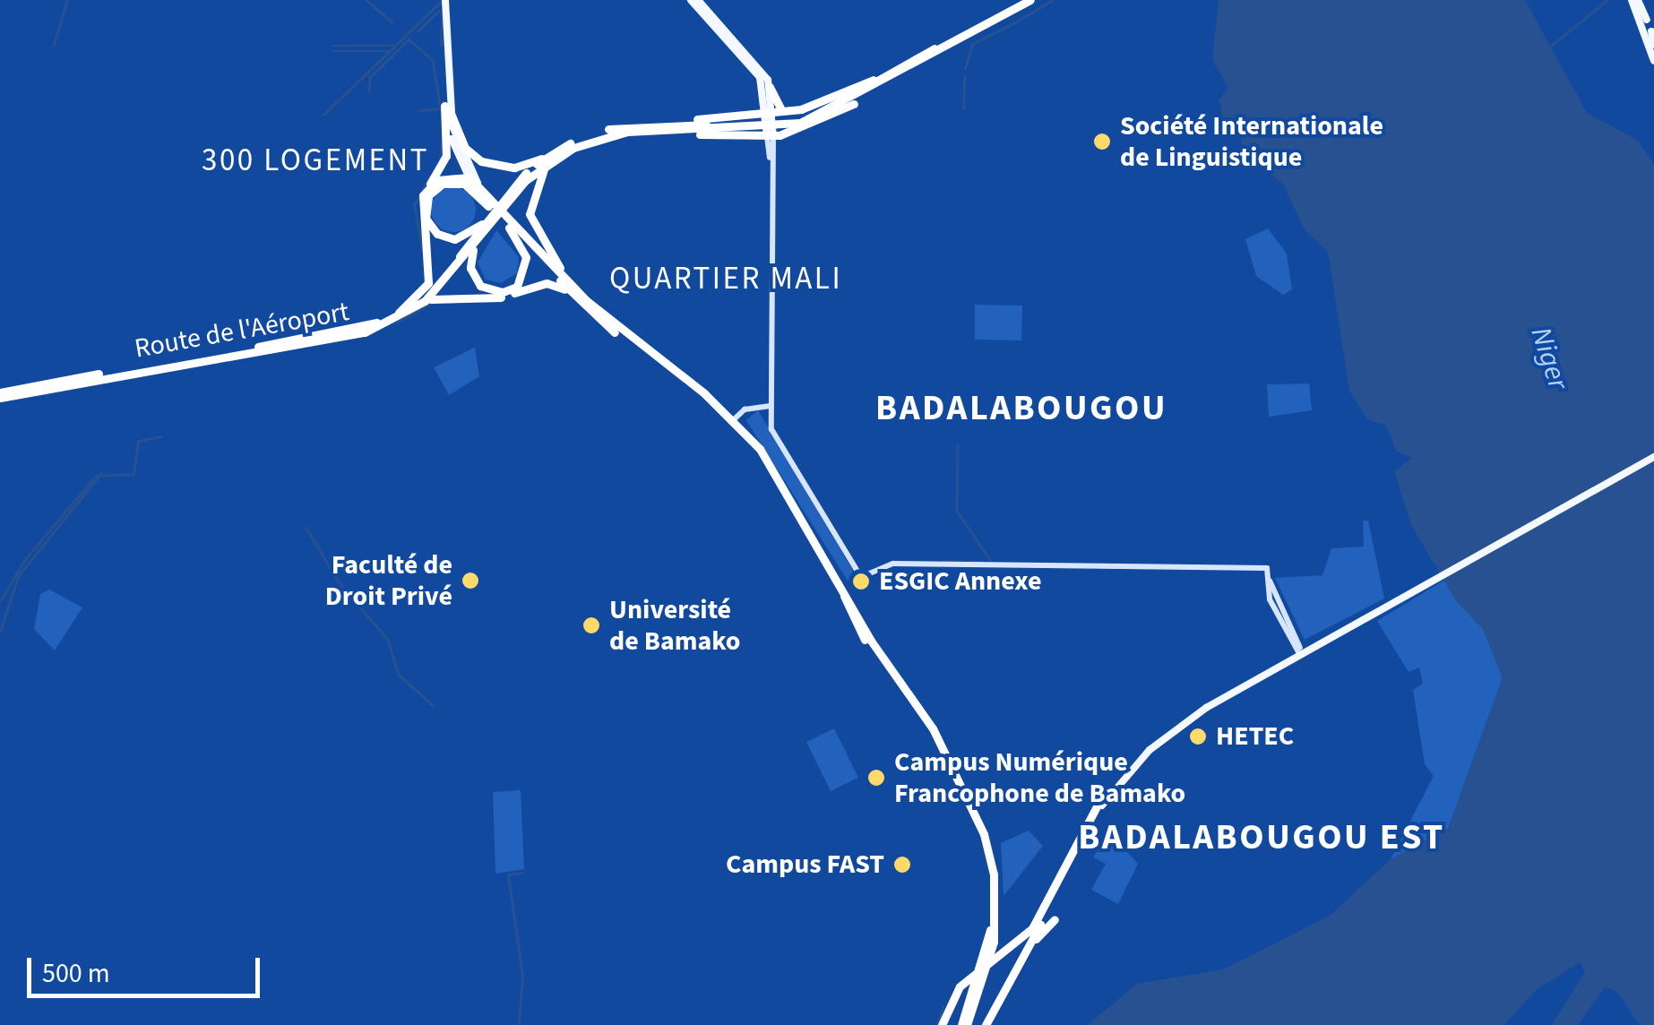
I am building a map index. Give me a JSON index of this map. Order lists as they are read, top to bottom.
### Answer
{
  "streets": {
    "highway": ["Route de l'Aéroport"]
  },
  "districts": [
    "300 LOGEMENT",
    "QUARTIER MALI",
    "BADALABOUGOU",
    "BADALABOUGOU EST"
  ],
  "water": ["Niger"],
  "places": [
    "Société Internationale de Linguistique",
    "Faculté de Droit Privé",
    "ESGIC Annexe",
    "Université de Bamako",
    "HETEC",
    "Campus Numérique Francophone de Bamako",
    "Campus FAST"
  ],
  "scale_bar": "500 m"
}
